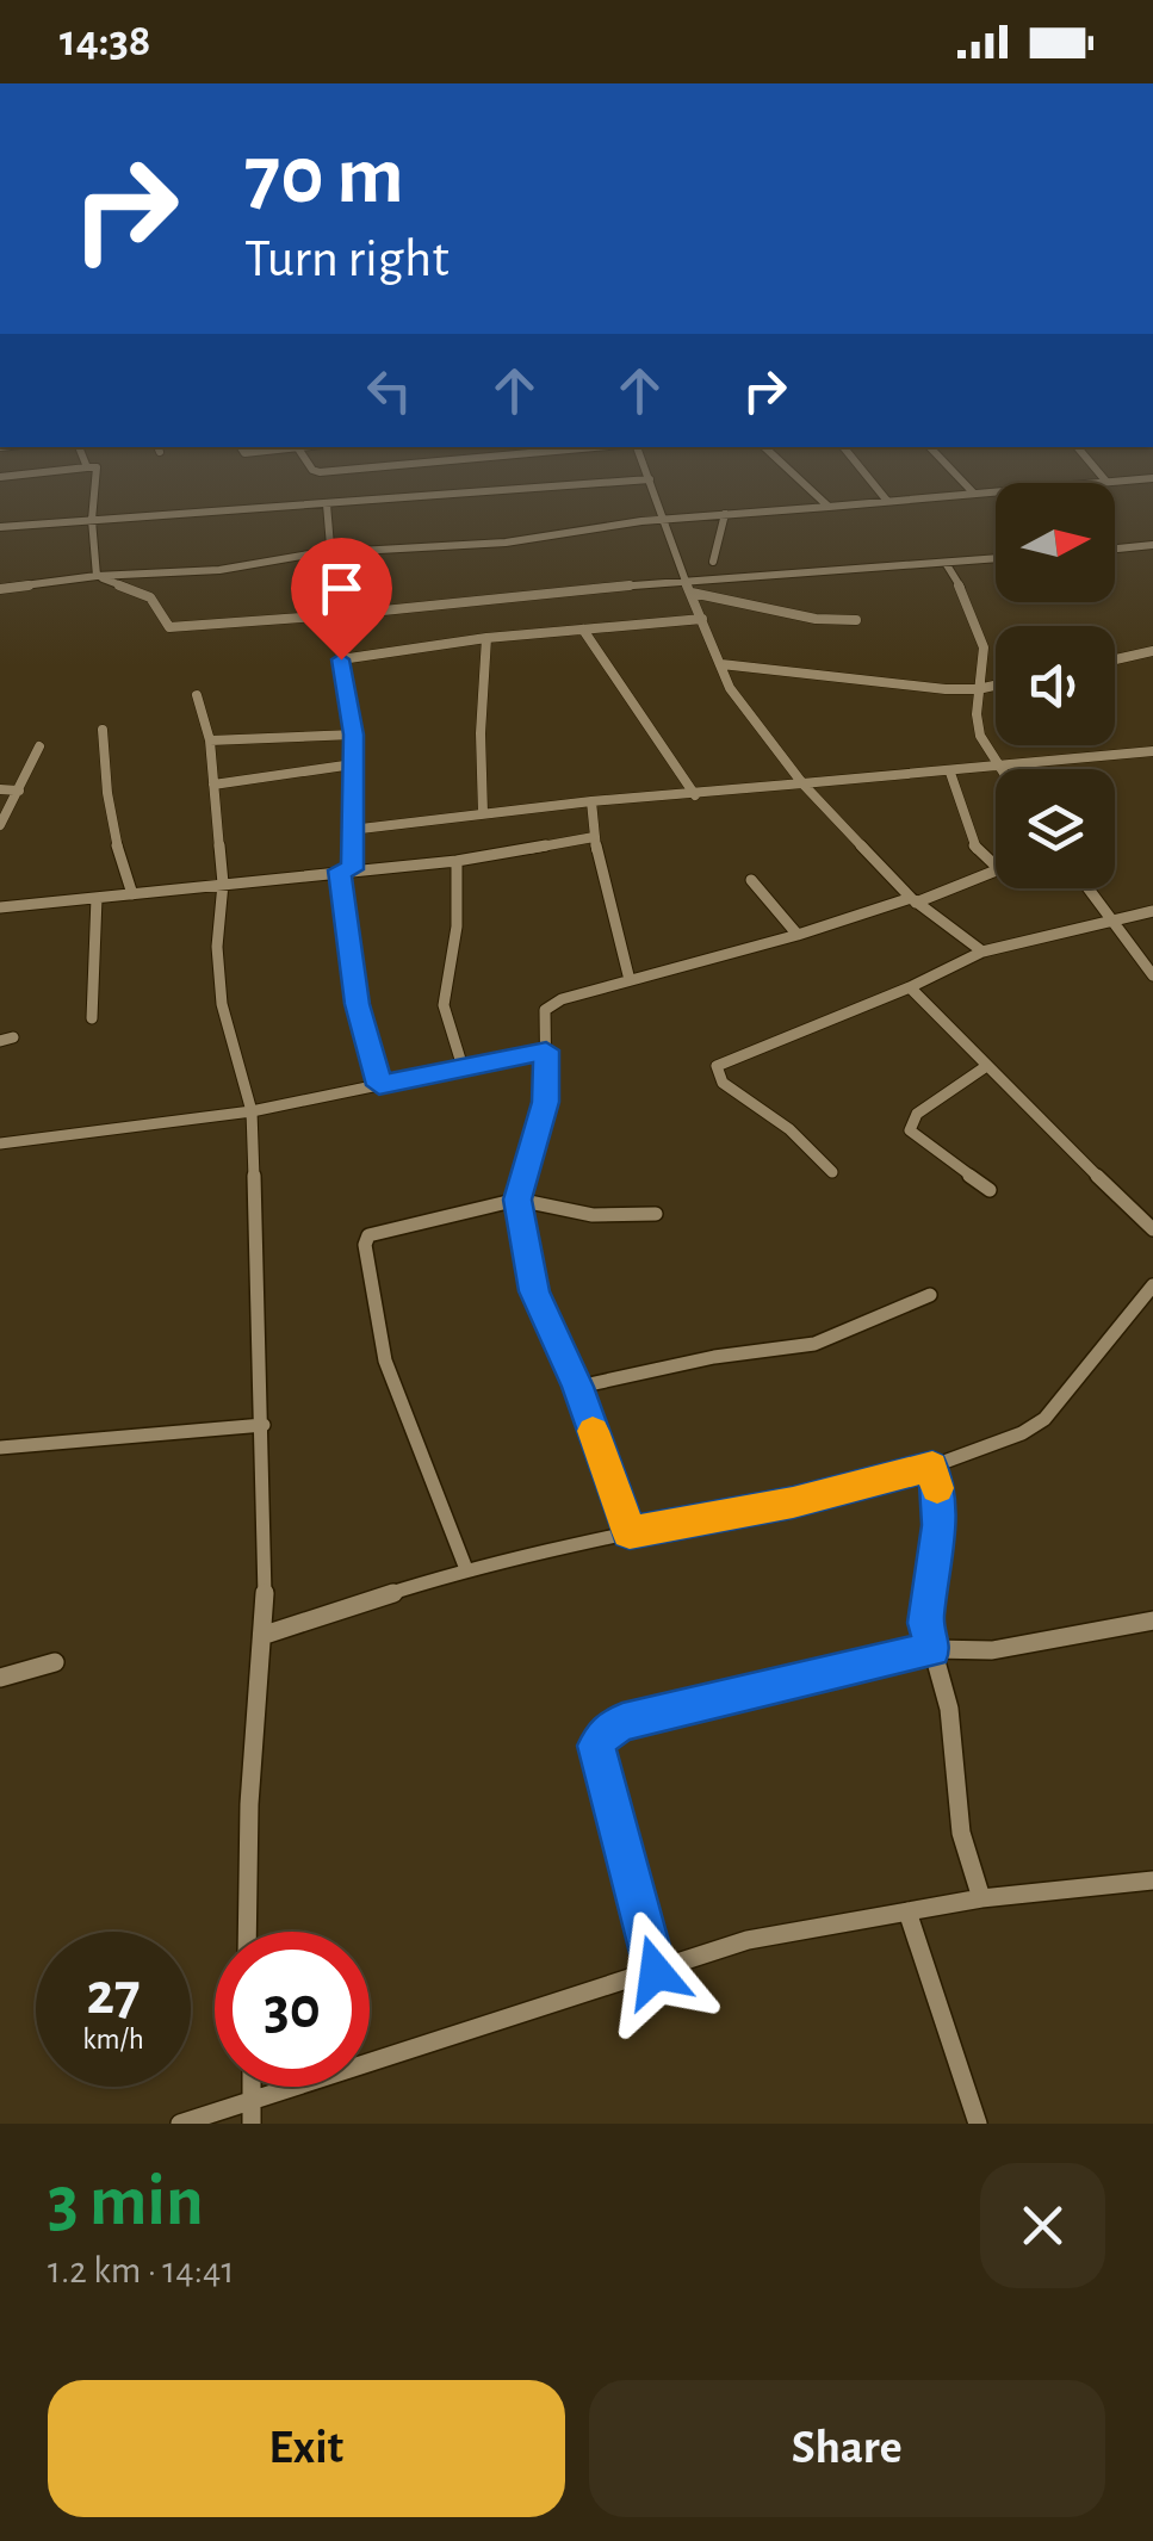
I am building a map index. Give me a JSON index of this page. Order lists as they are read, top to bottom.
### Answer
{
  "north": "right",
  "page": {
    "status": "14:38",
    "turn": ["70 m", "Turn right"],
    "speed": "27 km/h",
    "limit": "30",
    "heading": ["3 min", "1.2 km · 14:41"],
    "buttons": ["Exit", "Share"]
  }
}
